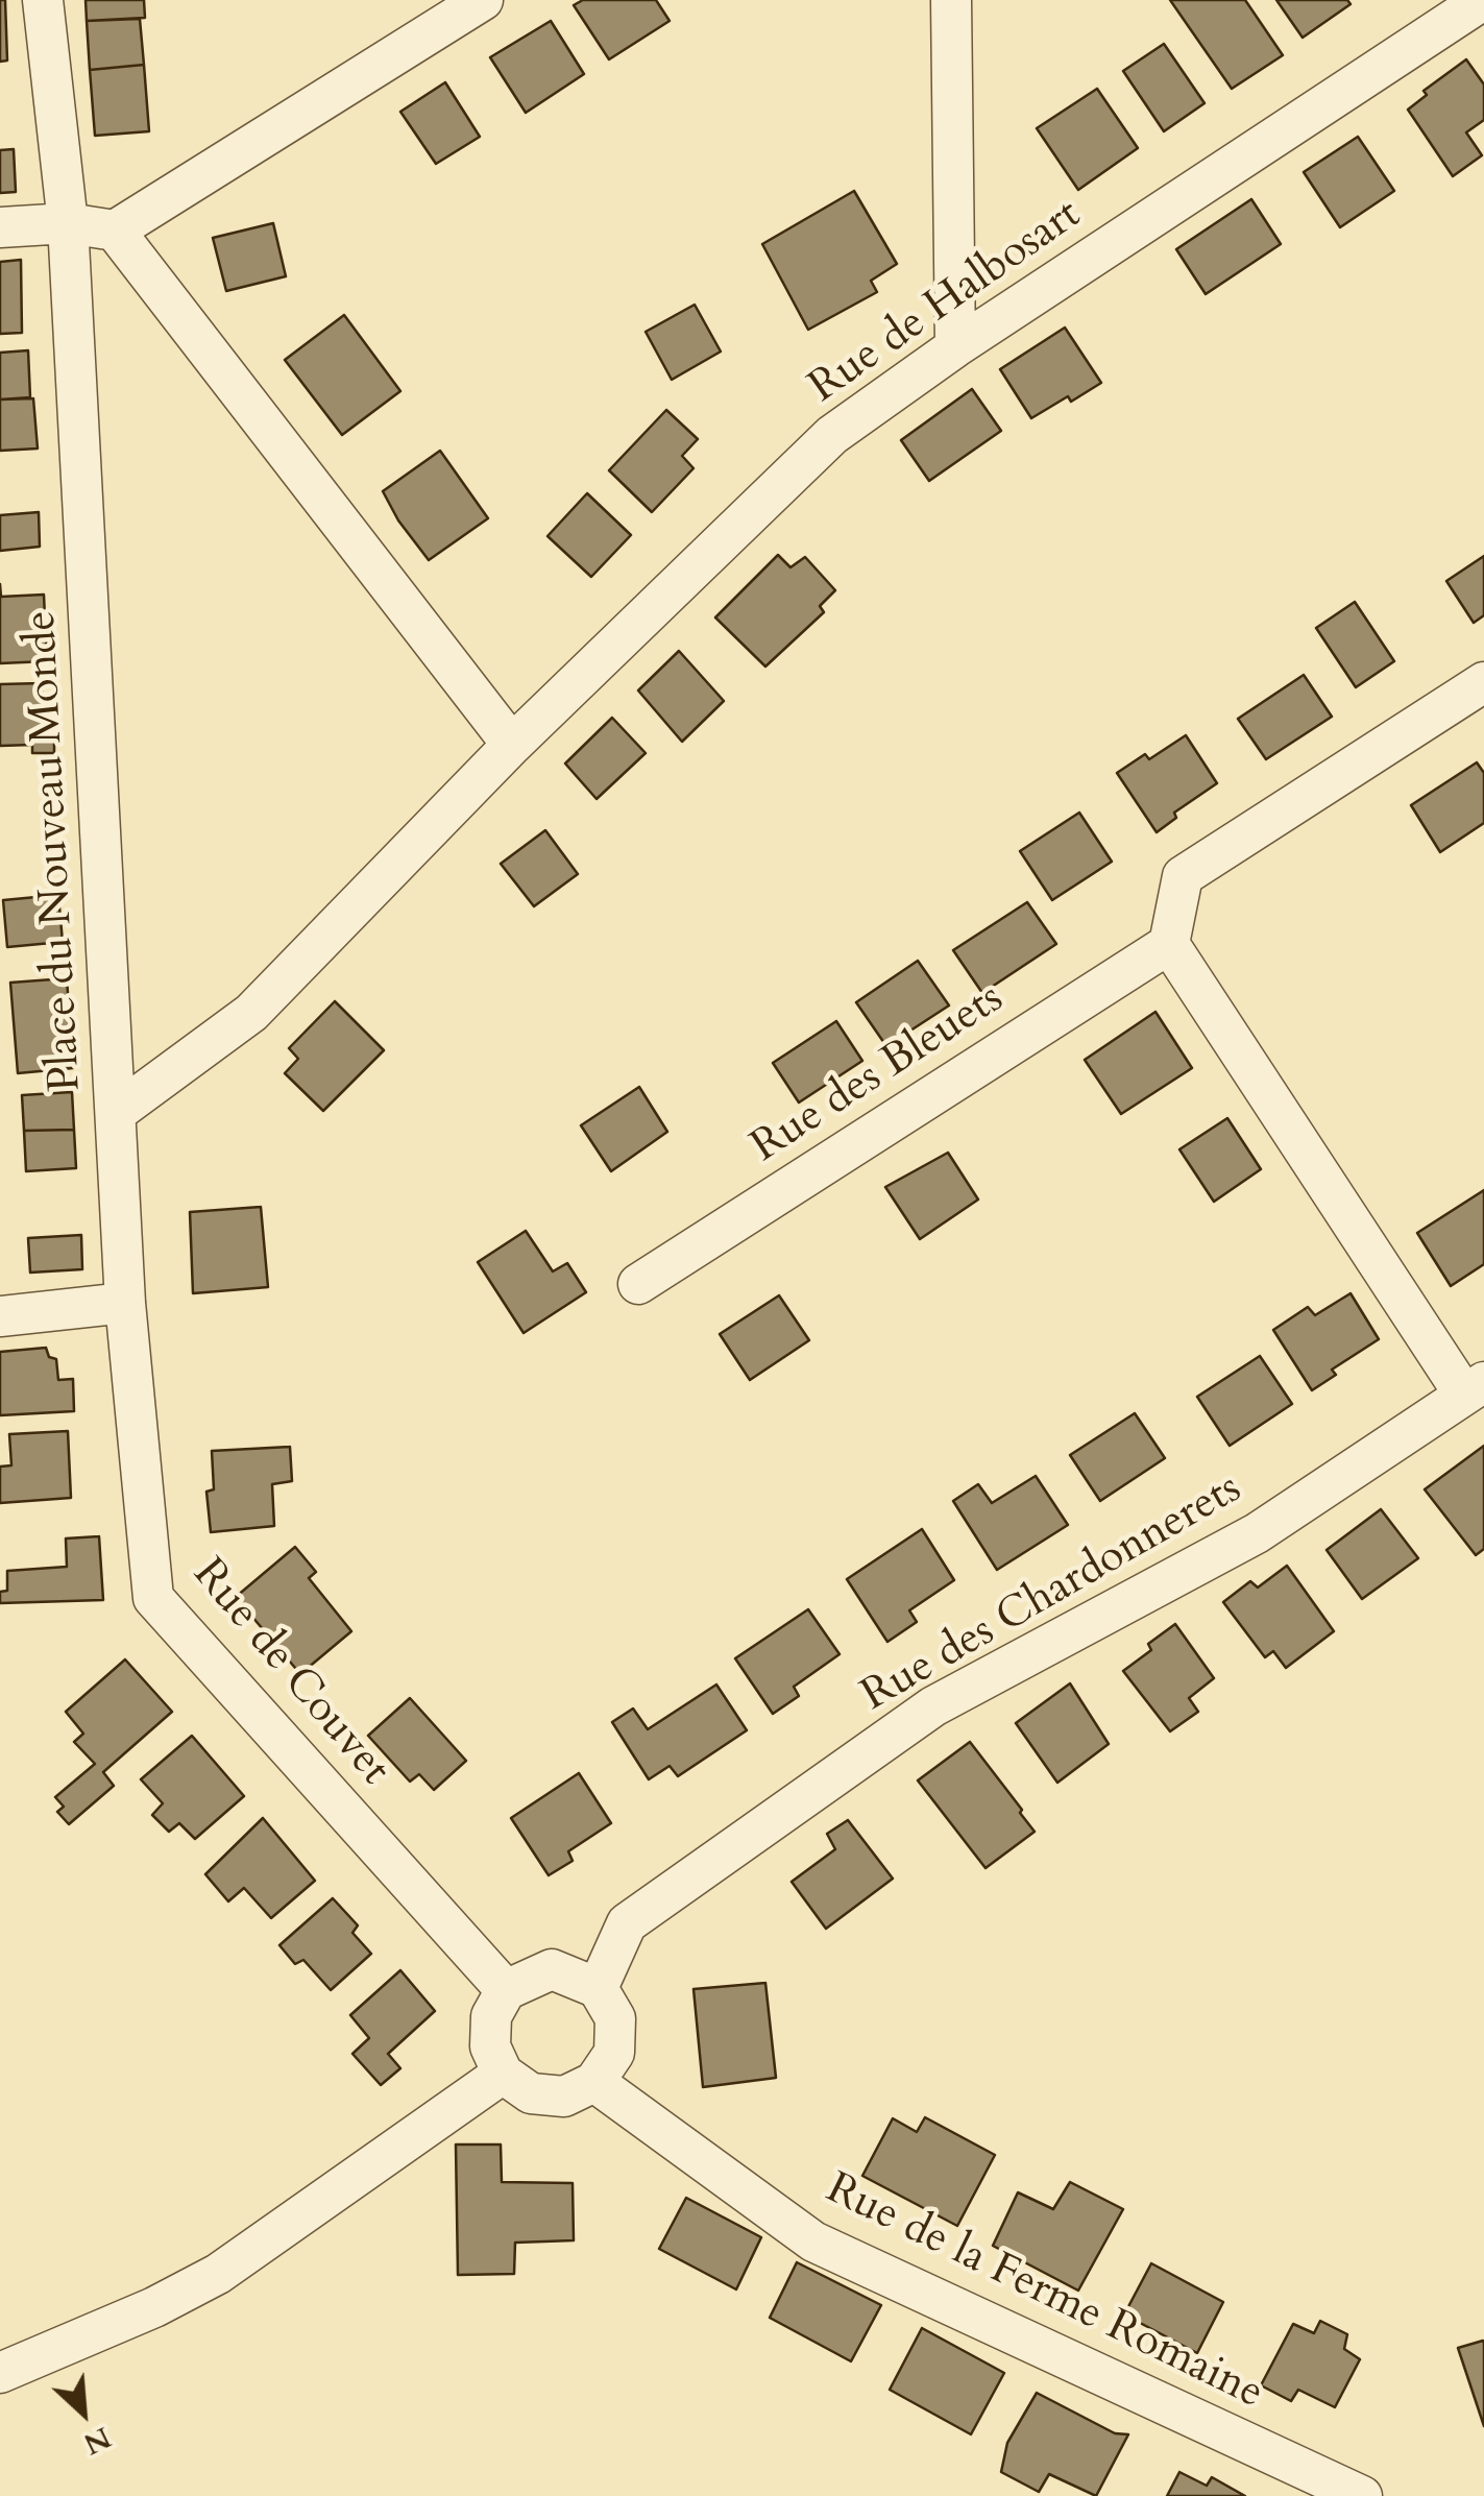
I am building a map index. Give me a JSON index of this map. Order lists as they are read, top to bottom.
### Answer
{
  "streets": {
    "street": [
      "Rue de Halbosart",
      "Place du Nouveau Monde",
      "Rue des Bleuets",
      "Rue des Chardonnerets",
      "Rue de Couvet",
      "Rue de la Ferme Romaine"
    ]
  },
  "crossings": [
    ["Rue de Halbosart", "Place du Nouveau Monde"],
    ["Place du Nouveau Monde", "Rue de Couvet"],
    ["Rue des Chardonnerets", "Rue de Couvet"],
    ["Rue des Chardonnerets", "Rue de la Ferme Romaine"],
    ["Rue de Couvet", "Rue de la Ferme Romaine"]
  ],
  "north": "bottom right"
}
